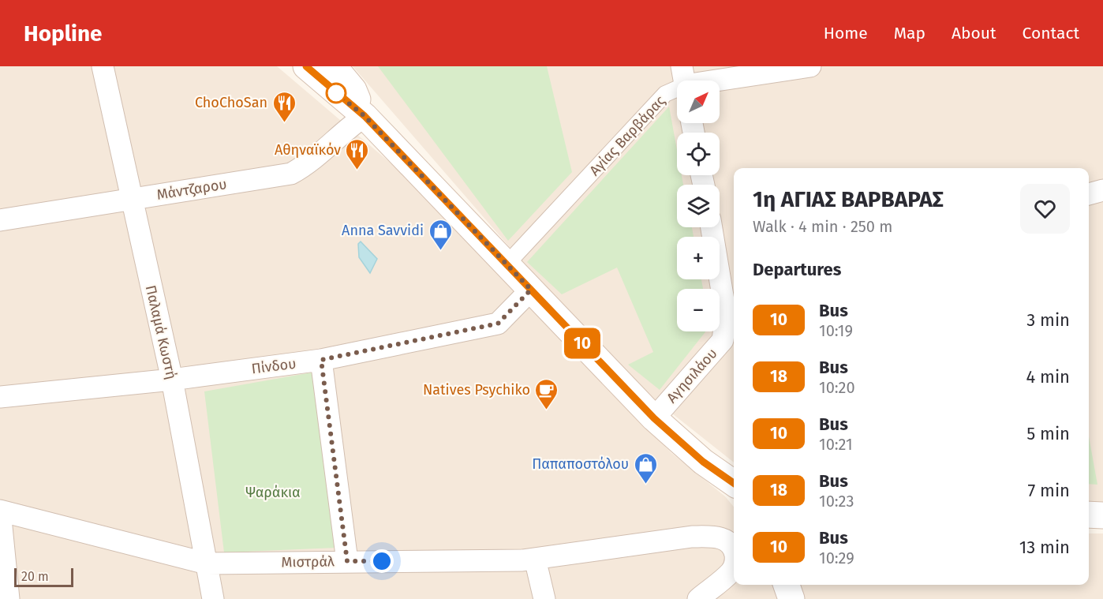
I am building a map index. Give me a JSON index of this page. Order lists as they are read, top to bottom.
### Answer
{
  "streets": {
    "street": [
      "Αγίας Βαρβάρας",
      "Μάντζαρου",
      "Παλαμά Κωστή",
      "Πίνδου",
      "Αγησιλάου",
      "Μιστράλ"
    ]
  },
  "crossings": [
    ["Μάντζαρου", "Παλαμά Κωστή"],
    ["Παλαμά Κωστή", "Πίνδου"],
    ["Παλαμά Κωστή", "Μιστράλ"]
  ],
  "parks": ["Ψαράκια"],
  "places": {
    "restaurant": ["ChoChoSan", "Αθηναϊκόν"],
    "shop": ["Anna Savvidi", "Παπαποστόλου"],
    "cafe": ["Natives Psychiko"]
  },
  "lines": ["bus line 10"],
  "scale_bar": "20 m",
  "north": "top right",
  "page": {
    "header": "Hopline",
    "nav": [
      "Home",
      "Map",
      "About",
      "Contact"
    ],
    "on_map": "10",
    "map_buttons": ["+", "−"],
    "heading": [
      ["1η ΑΓΙΑΣ ΒΑΡΒΑΡΑΣ", "Walk · 4 min · 250 m"],
      "Departures"
    ],
    "list": [
      {
        "mark": "10",
        "name": "Bus",
        "note": "10:19",
        "value": "3 min"
      },
      {
        "mark": "18",
        "name": "Bus",
        "note": "10:20",
        "value": "4 min"
      },
      {
        "mark": "10",
        "name": "Bus",
        "note": "10:21",
        "value": "5 min"
      },
      {
        "mark": "18",
        "name": "Bus",
        "note": "10:23",
        "value": "7 min"
      },
      {
        "mark": "10",
        "name": "Bus",
        "note": "10:29",
        "value": "13 min"
      }
    ],
    "scale": "20 m"
  }
}
